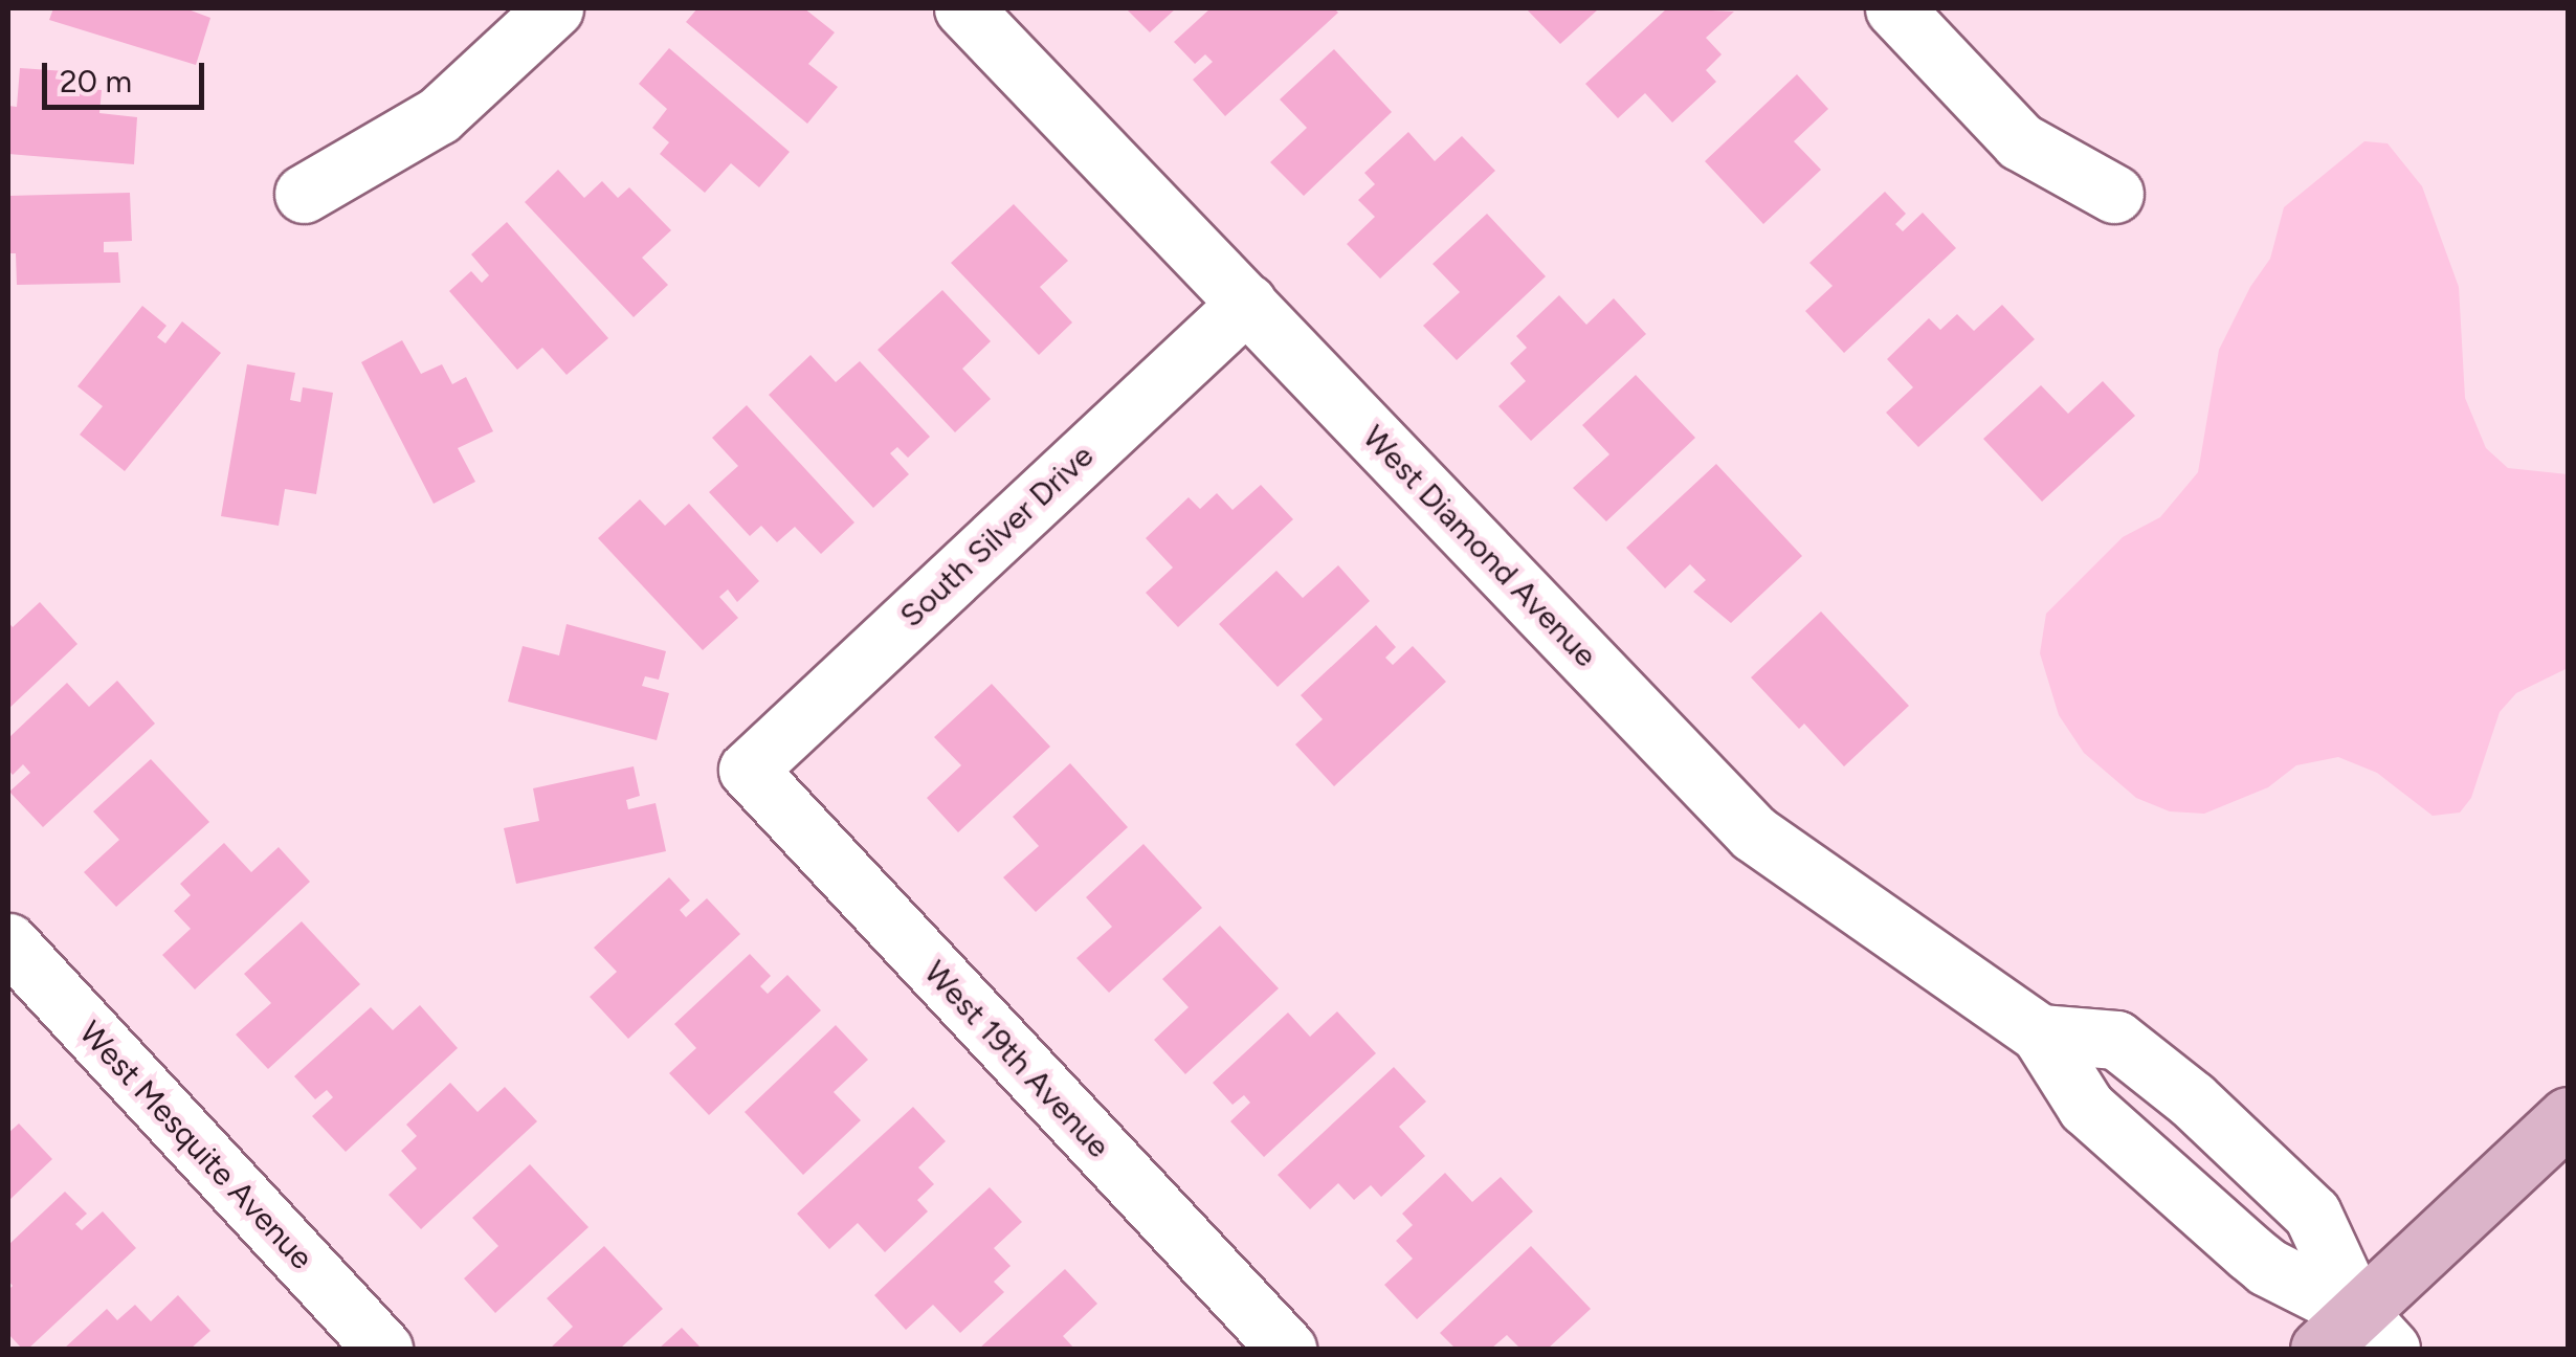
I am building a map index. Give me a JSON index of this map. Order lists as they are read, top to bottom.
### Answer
{
  "streets": {
    "street": [
      "South Silver Drive",
      "West Diamond Avenue",
      "West 19th Avenue",
      "West Mesquite Avenue"
    ]
  },
  "crossings": [
    ["South Silver Drive", "West Diamond Avenue"],
    ["South Silver Drive", "West 19th Avenue"]
  ],
  "scale_bar": "20 m"
}
